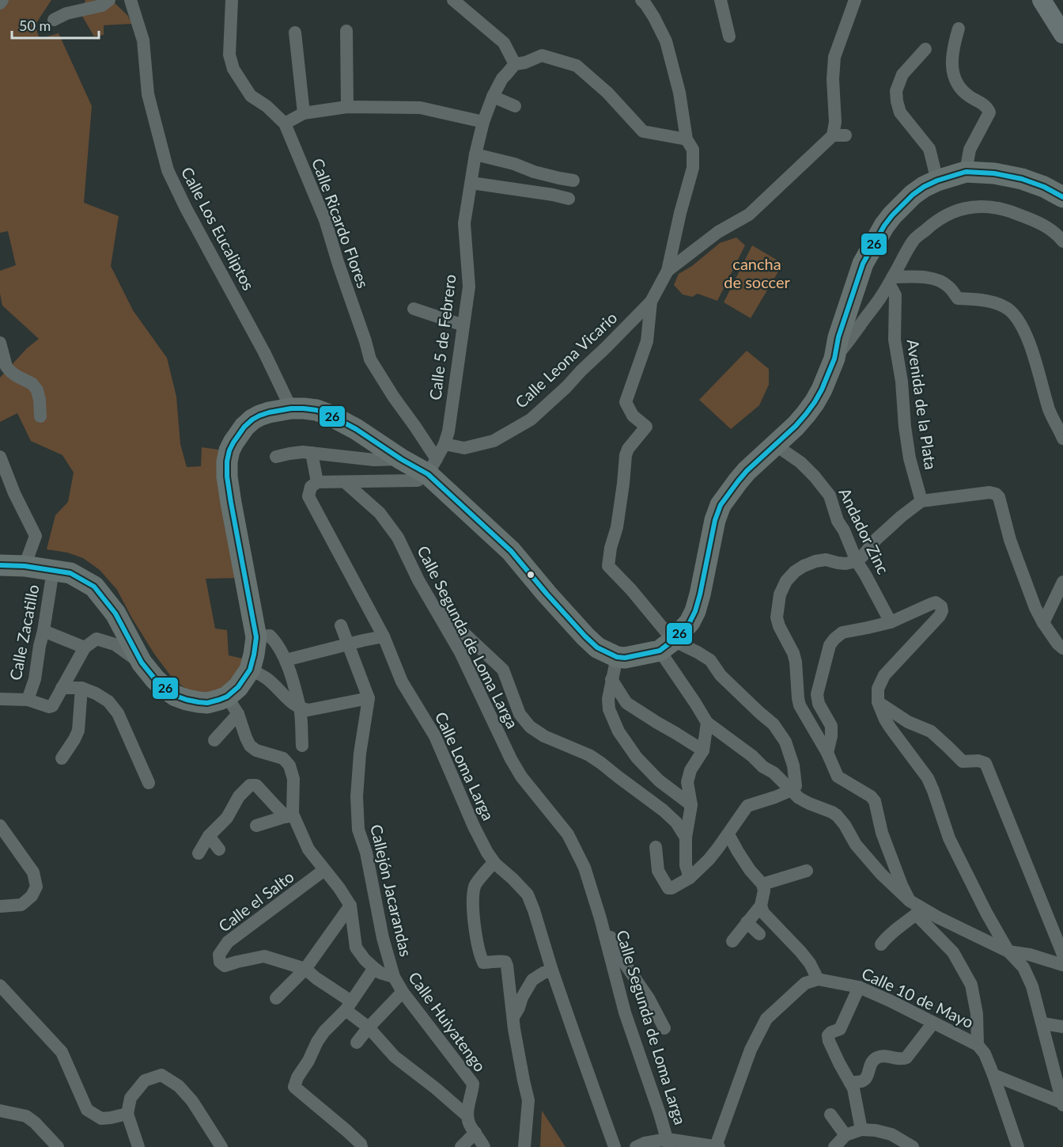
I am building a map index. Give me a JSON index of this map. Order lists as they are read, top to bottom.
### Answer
{
  "streets": {
    "street": [
      "Calle Ricardo Flores",
      "Calle Los Eucaliptos",
      "Calle 5 de Febrero",
      "Calle Leona Vicario",
      "Avenida de la Plata",
      "Andador Zinc",
      "Calle Zacatillo",
      "Calle Segunda de Loma Larga",
      "Calle Loma Larga",
      "Callejón Jacarandas",
      "Calle el Salto",
      "Calle 10 de Mayo",
      "Calle Huiyatengo"
    ]
  },
  "crossings": [
    ["Calle Ricardo Flores", "Calle 5 de Febrero"],
    ["Calle 5 de Febrero", "Calle Leona Vicario"],
    ["Callejón Jacarandas", "Calle Huiyatengo"],
    ["Calle el Salto", "Calle Huiyatengo"]
  ],
  "parks": ["cancha de soccer"],
  "lines": ["transit line 26"],
  "scale_bar": "50 m"
}
